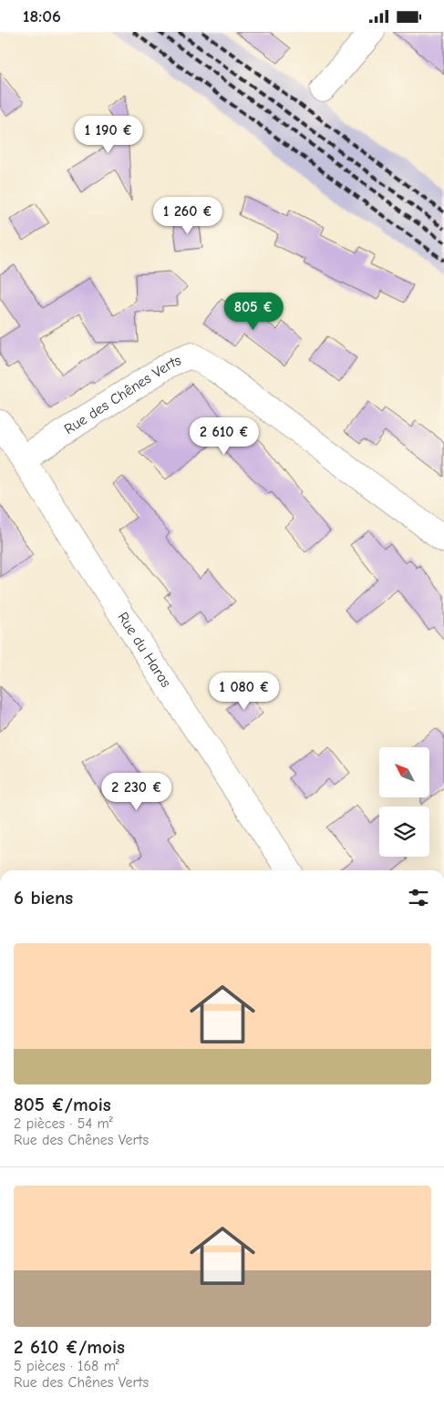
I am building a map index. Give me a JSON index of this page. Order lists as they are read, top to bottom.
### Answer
{
  "streets": {
    "street": ["Rue des Chênes Verts", "Rue du Haras"]
  },
  "crossings": [
    ["Rue des Chênes Verts", "Rue du Haras"]
  ],
  "north": "top left",
  "page": {
    "status": "18:06",
    "price": [
      "1 190 €",
      "1 260 €",
      "805 €",
      "2 610 €",
      "1 080 €",
      "2 230 €"
    ],
    "heading": "6 biens",
    "list": [
      {
        "name": "805 €/mois",
        "note": "2 pièces · 54 m² · Rue des Chênes Verts"
      },
      {
        "name": "2 610 €/mois",
        "note": "5 pièces · 168 m² · Rue des Chênes Verts"
      }
    ]
  }
}
